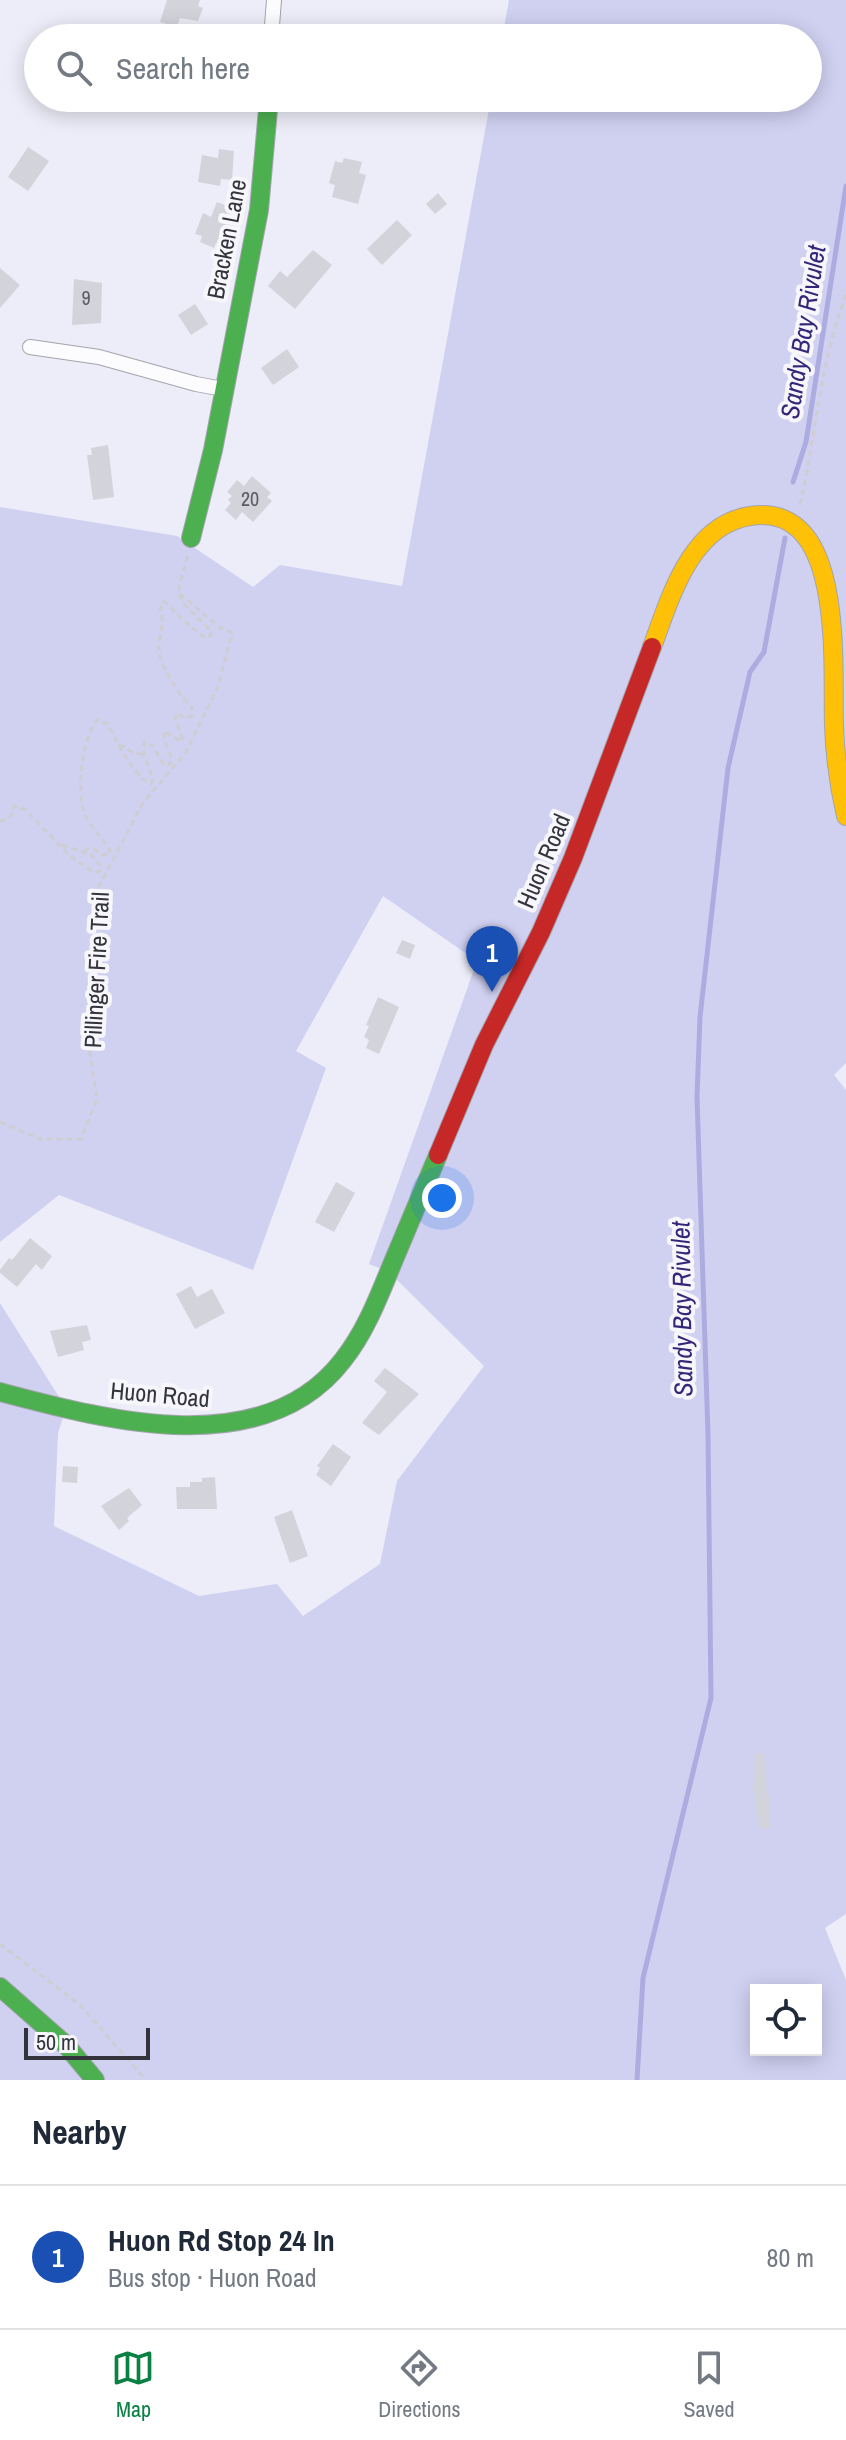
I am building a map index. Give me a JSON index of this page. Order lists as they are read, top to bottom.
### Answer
{
  "streets": {
    "main road": ["Bracken Lane", "Huon Road"],
    "path": ["Pillinger Fire Trail"]
  },
  "water": ["Sandy Bay Rivulet"],
  "house_numbers": ["9", "20"],
  "scale_bar": "50 m",
  "page": {
    "search": "Search here",
    "pins": "1",
    "scale": "50 m",
    "heading": "Nearby",
    "list": [
      {
        "mark": "1",
        "name": "Huon Rd Stop 24 In",
        "note": "Bus stop · Huon Road",
        "value": "80 m"
      }
    ],
    "nav": ["Map", "Directions", "Saved"]
  }
}
